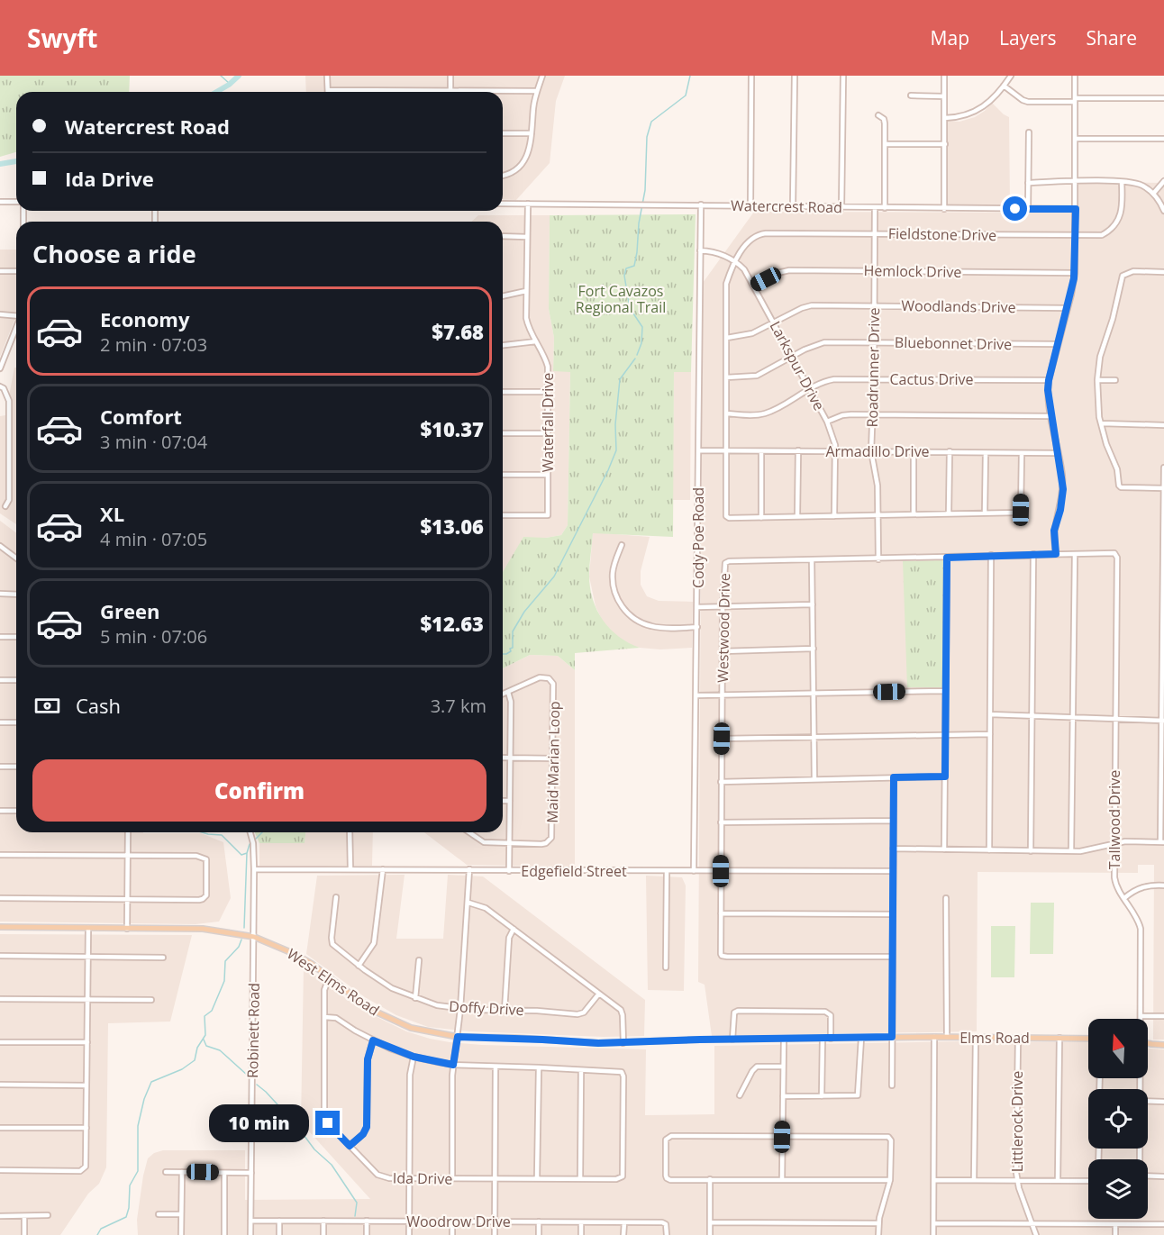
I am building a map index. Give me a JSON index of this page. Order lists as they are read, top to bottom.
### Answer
{
  "streets": {
    "main road": ["West Elms Road", "Elms Road"],
    "street": [
      "Watercrest Road",
      "Fieldstone Drive",
      "Hemlock Drive",
      "Woodlands Drive",
      "Bluebonnet Drive",
      "Larkspur Drive",
      "Roadrunner Drive",
      "Cactus Drive",
      "Waterfall Drive",
      "Armadillo Drive",
      "Cody Poe Road",
      "Westwood Drive",
      "Maid Marian Loop",
      "Tallwood Drive",
      "Edgefield Street",
      "Doffy Drive",
      "Robinett Road",
      "Littlerock Drive",
      "Ida Drive",
      "Woodrow Drive"
    ]
  },
  "crossings": [
    ["Watercrest Road", "Roadrunner Drive"],
    ["Watercrest Road", "Waterfall Drive"],
    ["Watercrest Road", "Cody Poe Road"],
    ["Fieldstone Drive", "Woodlands Drive"],
    ["Fieldstone Drive", "Bluebonnet Drive"],
    ["Fieldstone Drive", "Larkspur Drive"],
    ["Fieldstone Drive", "Roadrunner Drive"],
    ["Fieldstone Drive", "Cactus Drive"],
    ["Fieldstone Drive", "Armadillo Drive"],
    ["Hemlock Drive", "Larkspur Drive"],
    ["Hemlock Drive", "Roadrunner Drive"],
    ["Woodlands Drive", "Larkspur Drive"],
    ["Woodlands Drive", "Roadrunner Drive"],
    ["Bluebonnet Drive", "Larkspur Drive"],
    ["Bluebonnet Drive", "Roadrunner Drive"],
    ["Larkspur Drive", "Cactus Drive"],
    ["Larkspur Drive", "Armadillo Drive"],
    ["Larkspur Drive", "Cody Poe Road"],
    ["Roadrunner Drive", "Cactus Drive"],
    ["Roadrunner Drive", "Armadillo Drive"],
    ["Roadrunner Drive", "Westwood Drive"],
    ["Armadillo Drive", "Cody Poe Road"],
    ["Cody Poe Road", "Edgefield Street"],
    ["Westwood Drive", "Tallwood Drive"],
    ["Westwood Drive", "Edgefield Street"],
    ["Edgefield Street", "Robinett Road"],
    ["West Elms Road", "Robinett Road"],
    ["West Elms Road", "Elms Road"],
    ["West Elms Road", "Ida Drive"],
    ["Robinett Road", "Woodrow Drive"],
    ["Elms Road", "Littlerock Drive"]
  ],
  "parks": ["Fort Cavazos Regional Trail"],
  "north": "top",
  "page": {
    "header": "Swyft",
    "nav": ["Map", "Layers", "Share"],
    "banner": ["Watercrest Road", "Ida Drive"],
    "heading": "Choose a ride",
    "list": [
      {
        "name": "Economy",
        "note": "2 min · 07:03",
        "value": "$7.68"
      },
      {
        "name": "Comfort",
        "note": "3 min · 07:04",
        "value": "$10.37"
      },
      {
        "name": "XL",
        "note": "4 min · 07:05",
        "value": "$13.06"
      },
      {
        "name": "Green",
        "note": "5 min · 07:06",
        "value": "$12.63"
      }
    ],
    "pay": ["Cash", "3.7 km"],
    "buttons": "Confirm",
    "bubble": "10 min"
  }
}
